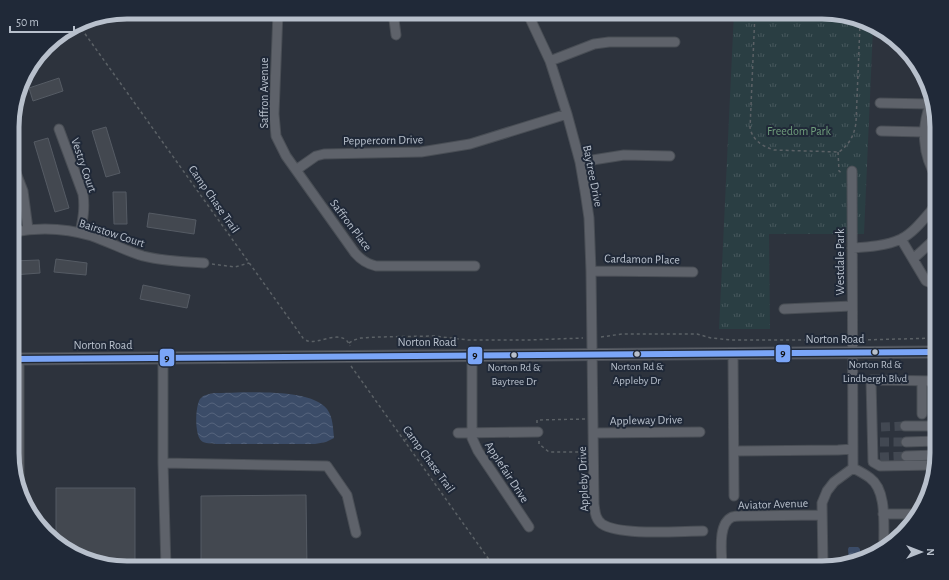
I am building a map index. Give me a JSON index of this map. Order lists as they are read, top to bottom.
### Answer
{
  "streets": {
    "main road": ["Norton Road"],
    "street": [
      "Saffron Avenue",
      "Peppercorn Drive",
      "Vestry Court",
      "Baytree Drive",
      "Saffron Place",
      "Bairstow Court",
      "Cardamon Place",
      "Westdale Park",
      "Appleway Drive",
      "Applefair Drive",
      "Appleby Drive",
      "Aviator Avenue"
    ],
    "path": ["Camp Chase Trail"]
  },
  "crossings": [
    ["Saffron Avenue", "Peppercorn Drive"],
    ["Saffron Avenue", "Saffron Place"],
    ["Peppercorn Drive", "Baytree Drive"],
    ["Peppercorn Drive", "Saffron Place"],
    ["Vestry Court", "Bairstow Court"],
    ["Baytree Drive", "Cardamon Place"],
    ["Baytree Drive", "Norton Road"],
    ["Baytree Drive", "Appleby Drive"],
    ["Westdale Park", "Norton Road"],
    ["Norton Road", "Applefair Drive"],
    ["Norton Road", "Appleby Drive"],
    ["Appleway Drive", "Appleby Drive"]
  ],
  "parks": ["Freedom Park"],
  "places": ["Norton Rd & Lindbergh Blvd", "Norton Rd & Appleby Dr", "Norton Rd & Baytree Dr"],
  "lines": ["transit line 9"],
  "scale_bar": "50 m",
  "north": "right"
}
